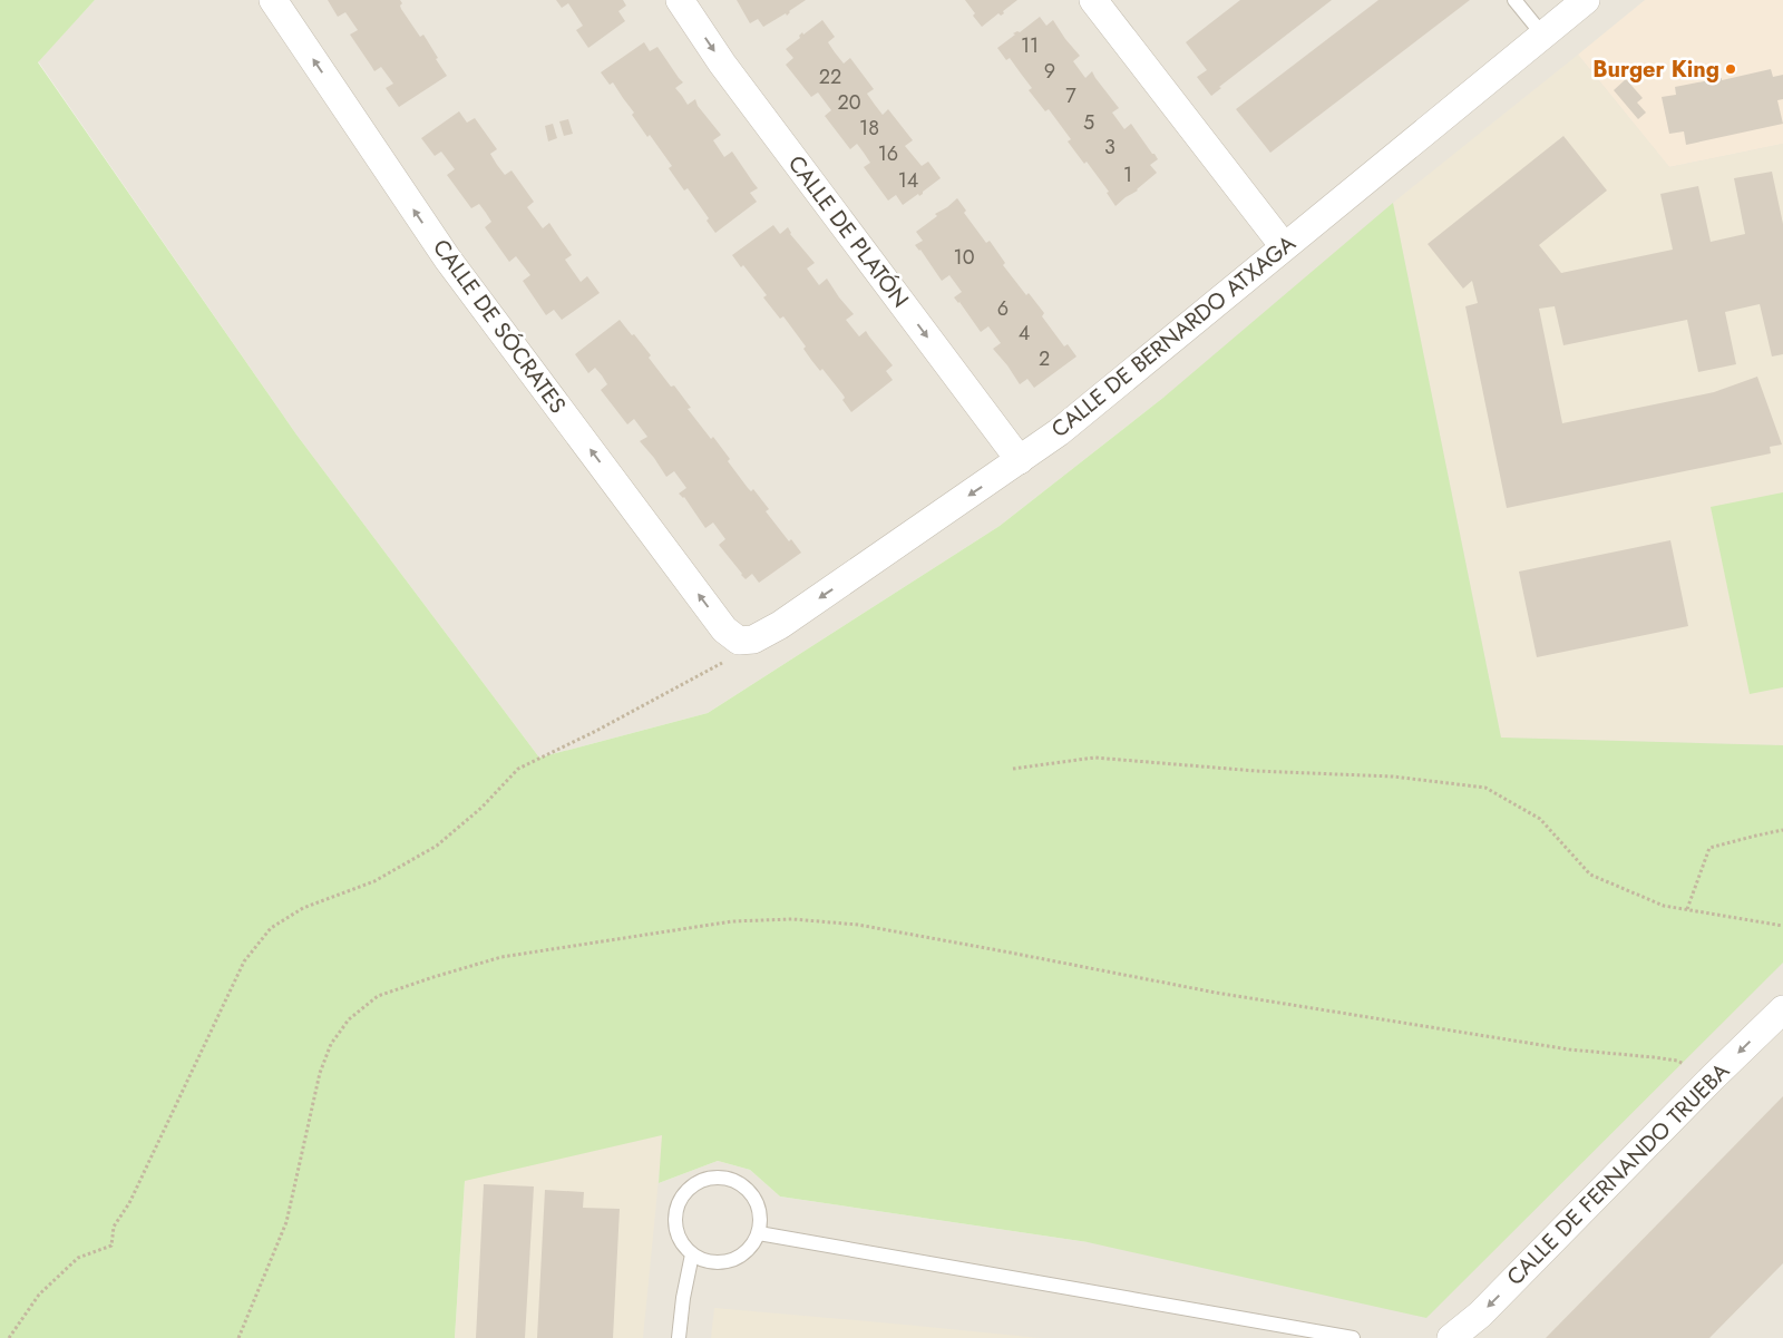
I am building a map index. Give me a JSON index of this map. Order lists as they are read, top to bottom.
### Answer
{
  "streets": {
    "street": [
      "CALLE DE PLATÓN",
      "CALLE DE SÓCRATES",
      "CALLE DE BERNARDO ATXAGA",
      "CALLE DE FERNANDO TRUEBA"
    ]
  },
  "crossings": [
    ["CALLE DE PLATÓN", "CALLE DE BERNARDO ATXAGA"],
    ["CALLE DE SÓCRATES", "CALLE DE BERNARDO ATXAGA"]
  ],
  "one_way": ["CALLE DE PLATÓN", "CALLE DE SÓCRATES", "CALLE DE FERNANDO TRUEBA"],
  "places": ["Burger King"],
  "house_numbers": [
    "11",
    "9",
    "22",
    "7",
    "20",
    "5",
    "18",
    "3",
    "16",
    "1",
    "14",
    "10",
    "6",
    "4",
    "2"
  ]
}
